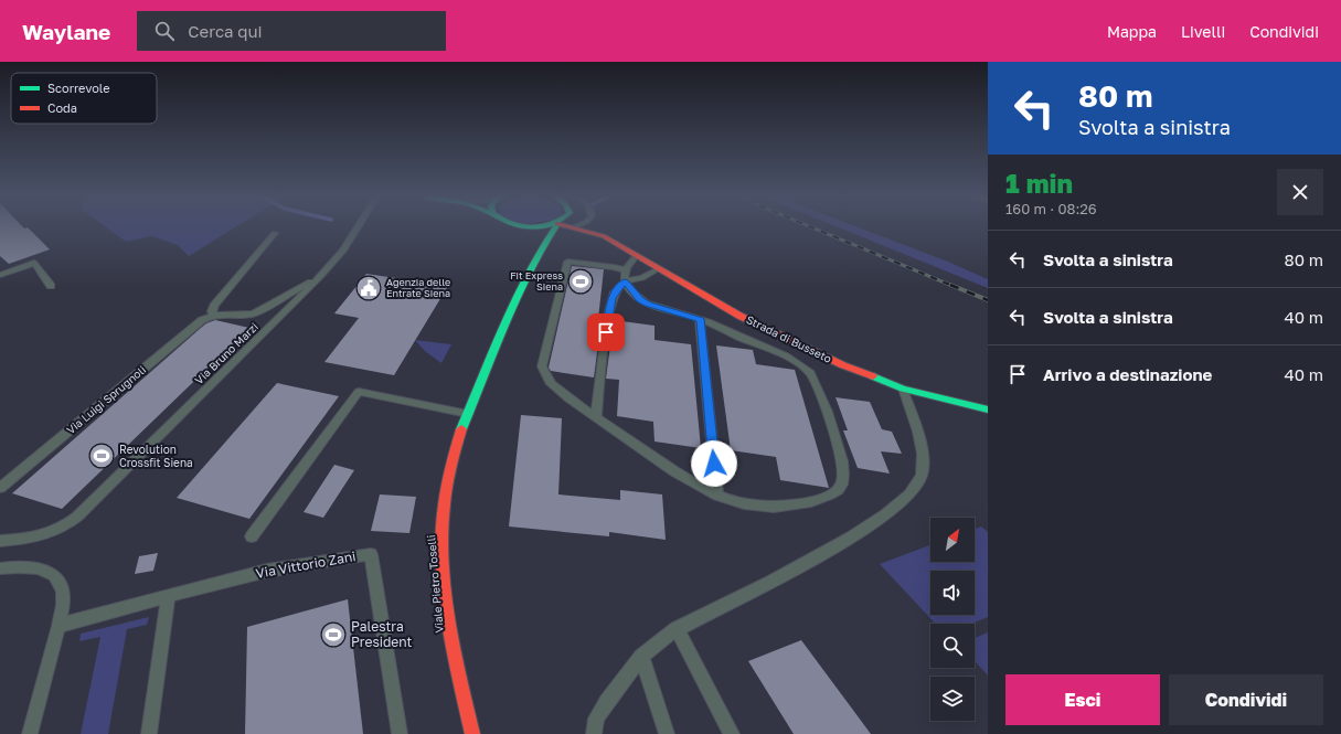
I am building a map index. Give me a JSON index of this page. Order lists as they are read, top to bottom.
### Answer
{
  "streets": {
    "main road": ["Strada di Busseto", "Viale Pietro Toselli"],
    "lane": ["Via Bruno Marzi", "Via Luigi Sprugnoli", "Via Vittorio Zani"]
  },
  "crossings": [
    ["Via Bruno Marzi", "Via Luigi Sprugnoli"]
  ],
  "places": {
    "sports": ["Fit Express Siena", "Revolution Crossfit Siena", "Palestra President"],
    "public building": ["Agenzia delle Entrate Siena"]
  },
  "legend": ["Scorrevole", "Coda"],
  "north": "top right",
  "page": {
    "header": "Waylane",
    "search": "Cerca qui",
    "nav": ["Mappa", "Livelli", "Condividi"],
    "turn": ["80 m", "Svolta a sinistra"],
    "heading": ["1 min", "160 m · 08:26"],
    "list": [
      {
        "name": "Svolta a sinistra",
        "value": "80 m"
      },
      {
        "name": "Svolta a sinistra",
        "value": "40 m"
      },
      {
        "name": "Arrivo a destinazione",
        "value": "40 m"
      }
    ],
    "buttons": ["Esci", "Condividi"]
  }
}
